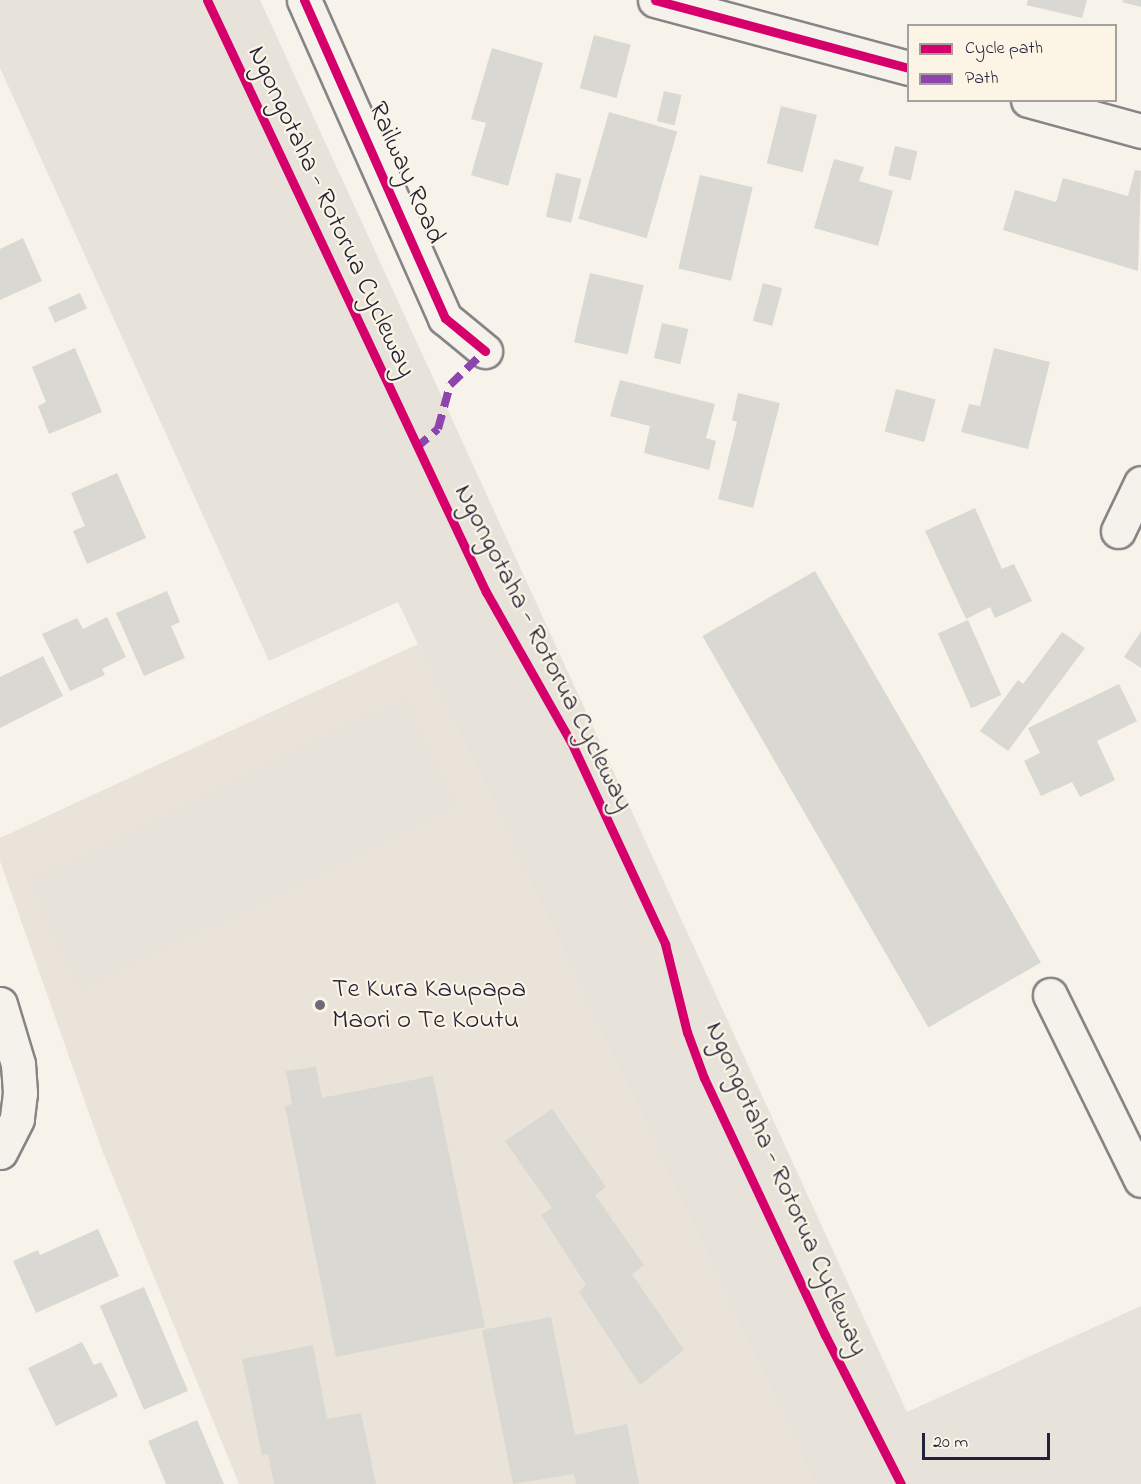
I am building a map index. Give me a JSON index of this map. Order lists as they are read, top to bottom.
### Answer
{
  "streets": {
    "street": ["Railway Road"],
    "cycle path": ["Ngongotaha - Rotorua Cycleway"]
  },
  "places": ["Te Kura Kaupapa Maori o Te Koutu"],
  "legend": ["Cycle path", "Path"],
  "scale_bar": "20 m"
}
